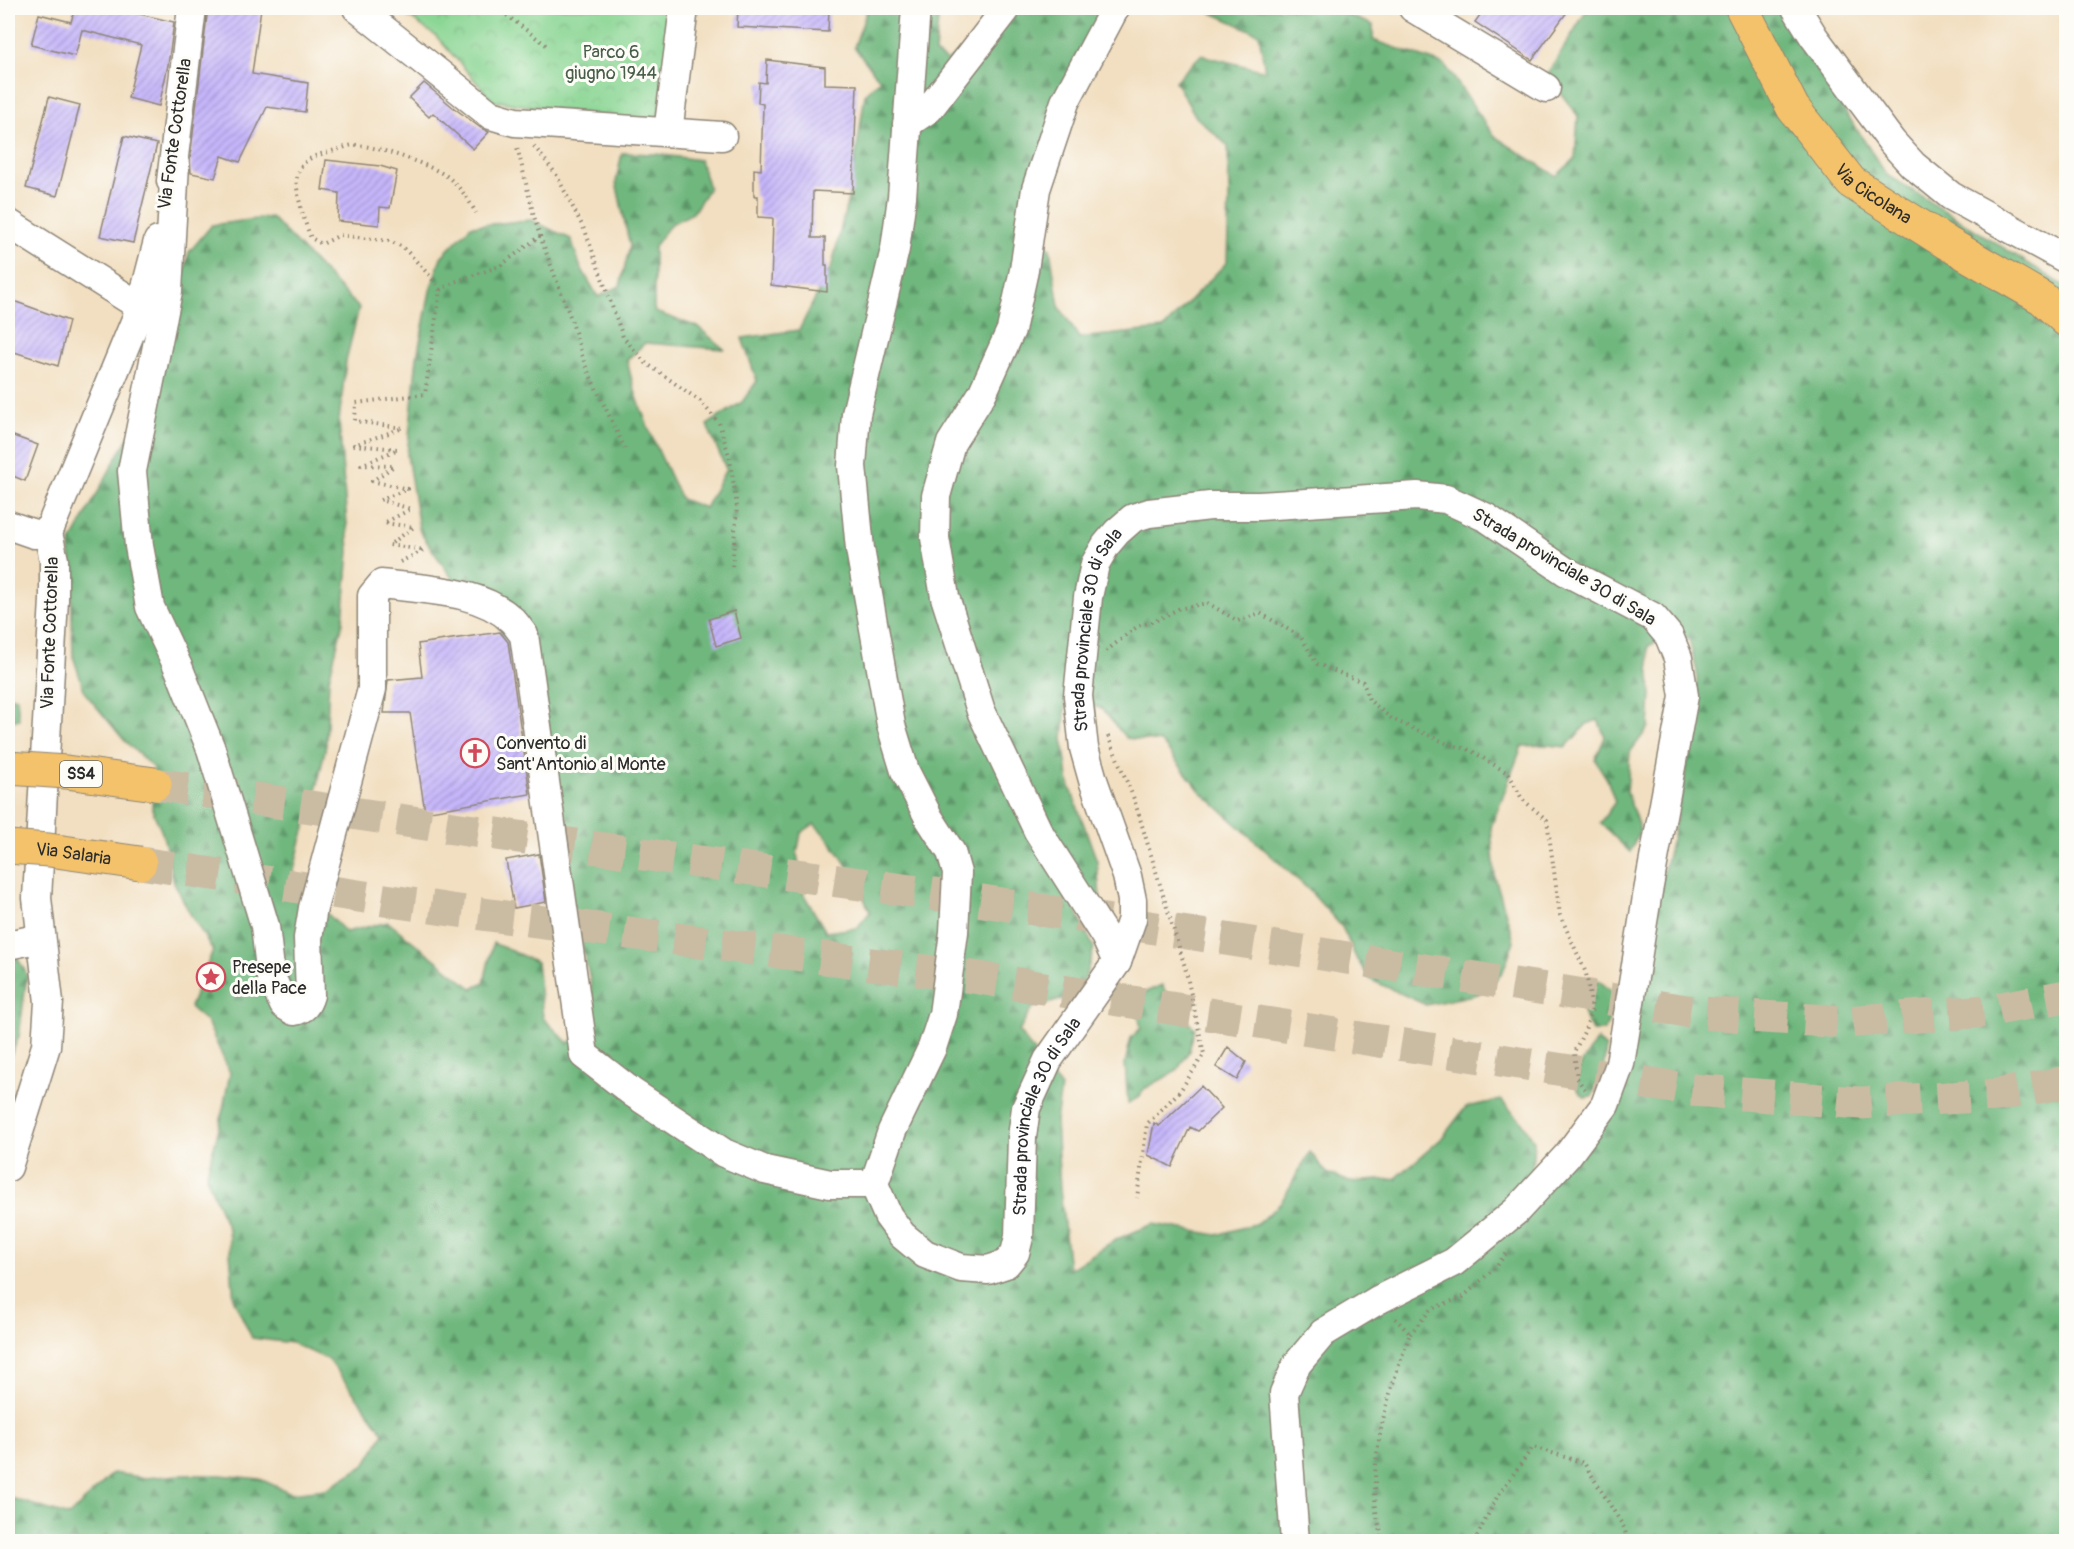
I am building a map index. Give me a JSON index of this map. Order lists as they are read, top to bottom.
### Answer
{
  "streets": {
    "main road": ["Via Cicolana", "SS4", "Via Salaria"],
    "street": ["Via Fonte Cottorella", "Strada provinciale 30 di Sala"]
  },
  "parks": ["Parco 6 giugno 1944"],
  "places": {
    "church": ["Convento di Sant'Antonio al Monte"],
    "place": ["Presepe della Pace"]
  }
}
